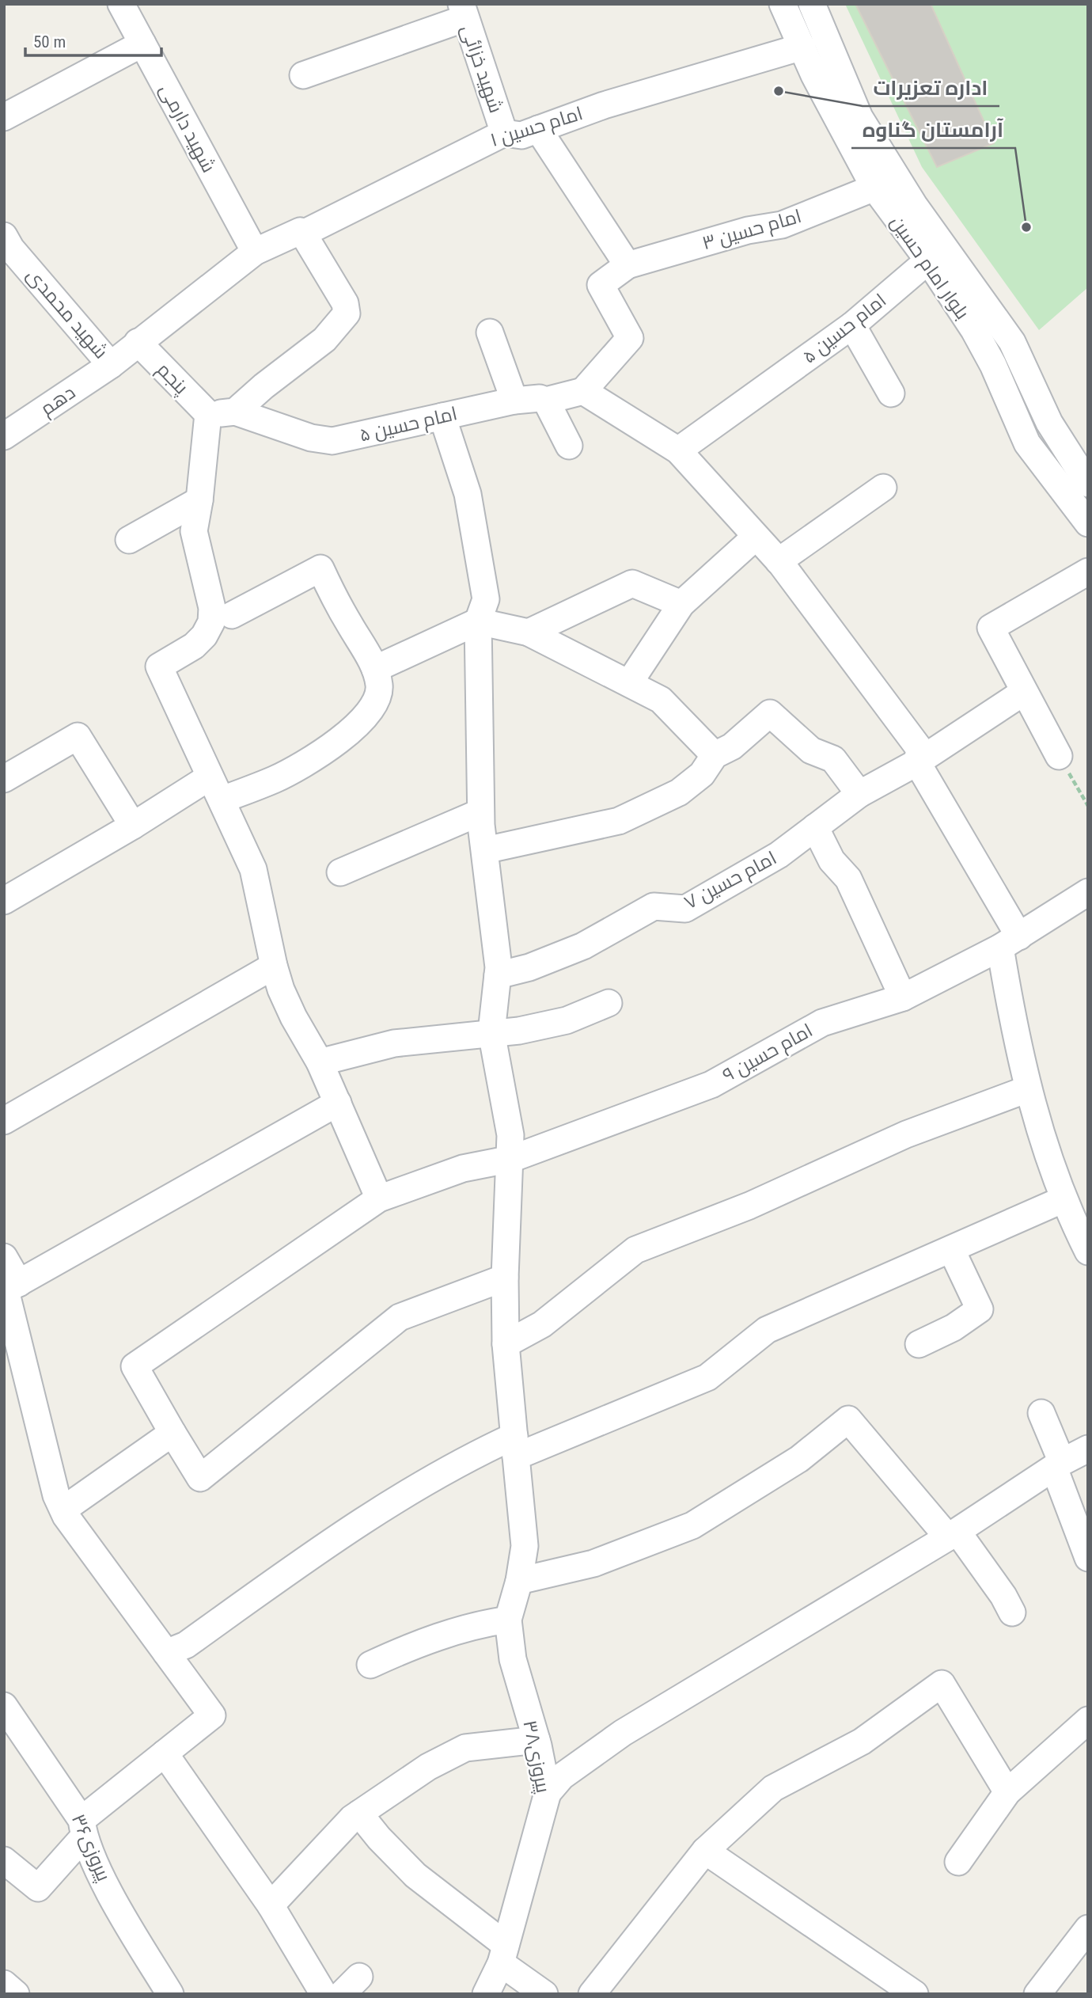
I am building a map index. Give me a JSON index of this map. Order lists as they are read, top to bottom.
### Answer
{
  "streets": {
    "street": [
      "شهید خزائی",
      "امام حسین ۱",
      "شهید دارمی",
      "امام حسین ۳",
      "بلوار امام حسین",
      "شهید محمدی",
      "امام حسین ۵",
      "پنجم",
      "دهم",
      "امام حسین ۷",
      "امام حسین ۹",
      "پیروزی۳۸",
      "پیروزی۳۶"
    ]
  },
  "crossings": [
    ["شهید خزائی", "امام حسین ۱"],
    ["امام حسین ۱", "شهید دارمی"],
    ["امام حسین ۱", "بلوار امام حسین"],
    ["امام حسین ۱", "پنجم"],
    ["امام حسین ۱", "دهم"],
    ["امام حسین ۳", "بلوار امام حسین"],
    ["بلوار امام حسین", "امام حسین ۵"],
    ["شهید محمدی", "دهم"],
    ["امام حسین ۵", "پیروزی۳۸"],
    ["پنجم", "دهم"],
    ["امام حسین ۷", "پیروزی۳۸"],
    ["امام حسین ۹", "پیروزی۳۸"]
  ],
  "places": ["اداره تعزیرات", "آرامستان گناوه"],
  "scale_bar": "50 m"
}
